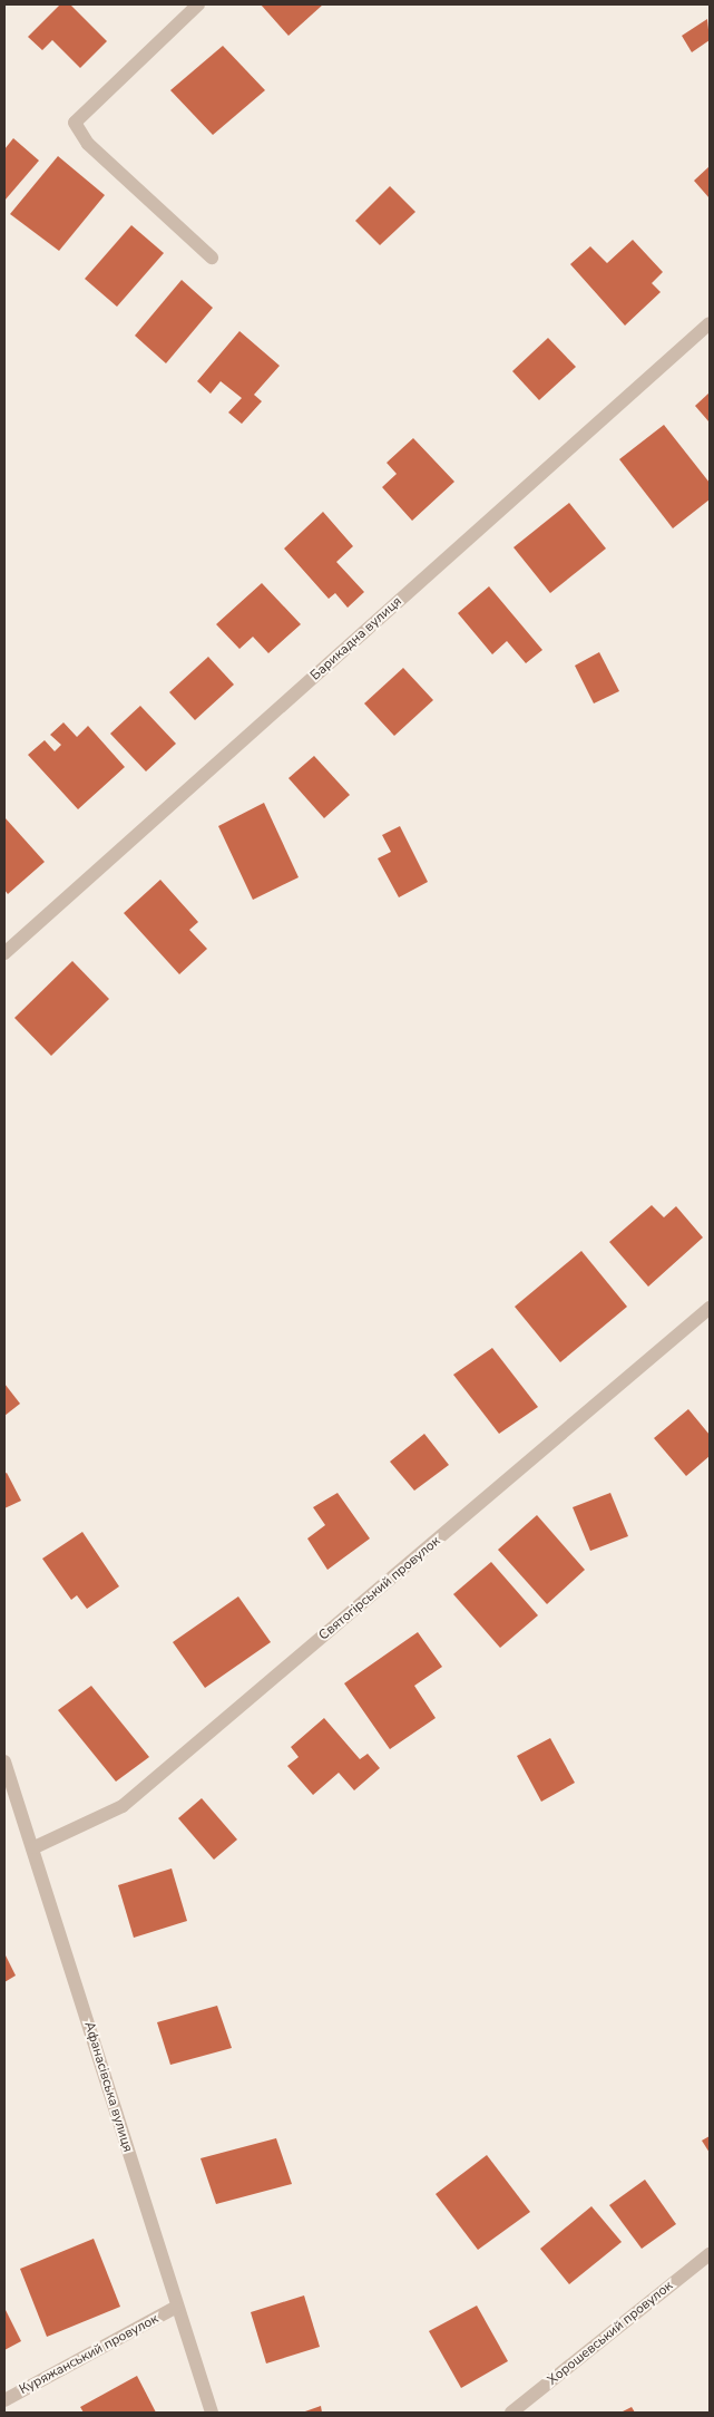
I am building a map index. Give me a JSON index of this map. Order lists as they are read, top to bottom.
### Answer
{
  "streets": {
    "street": [
      "Барикадна вулиця",
      "Святогірський провулок",
      "Афанасівська вулиця",
      "Хорошевський провулок",
      "Куряжанський провулок"
    ]
  },
  "crossings": [
    ["Святогірський провулок", "Афанасівська вулиця"],
    ["Афанасівська вулиця", "Куряжанський провулок"]
  ]
}
